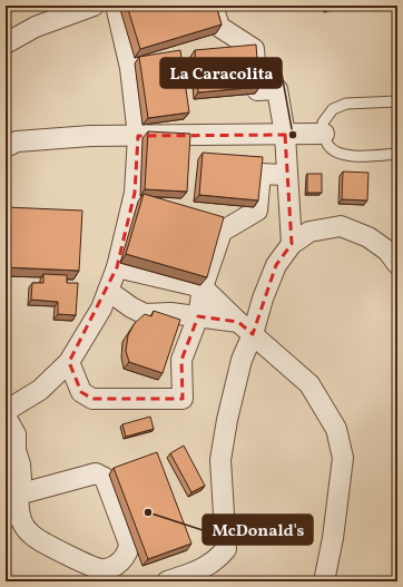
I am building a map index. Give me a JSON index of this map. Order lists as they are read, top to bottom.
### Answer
{
  "places": ["La Caracolita", "McDonald's"]
}
